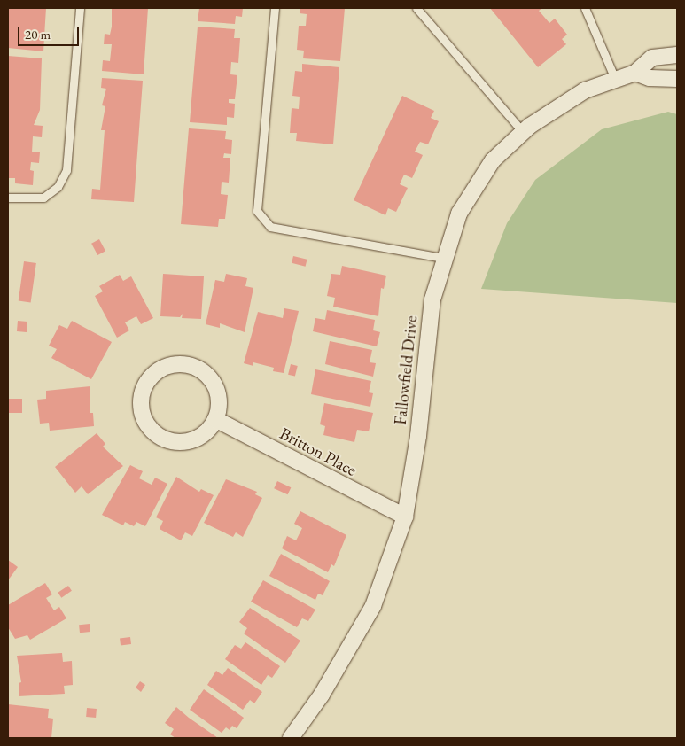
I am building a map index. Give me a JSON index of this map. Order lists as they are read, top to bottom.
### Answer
{
  "streets": {
    "street": ["Fallowfield Drive", "Britton Place"]
  },
  "crossings": [
    ["Fallowfield Drive", "Britton Place"]
  ],
  "scale_bar": "20 m"
}
